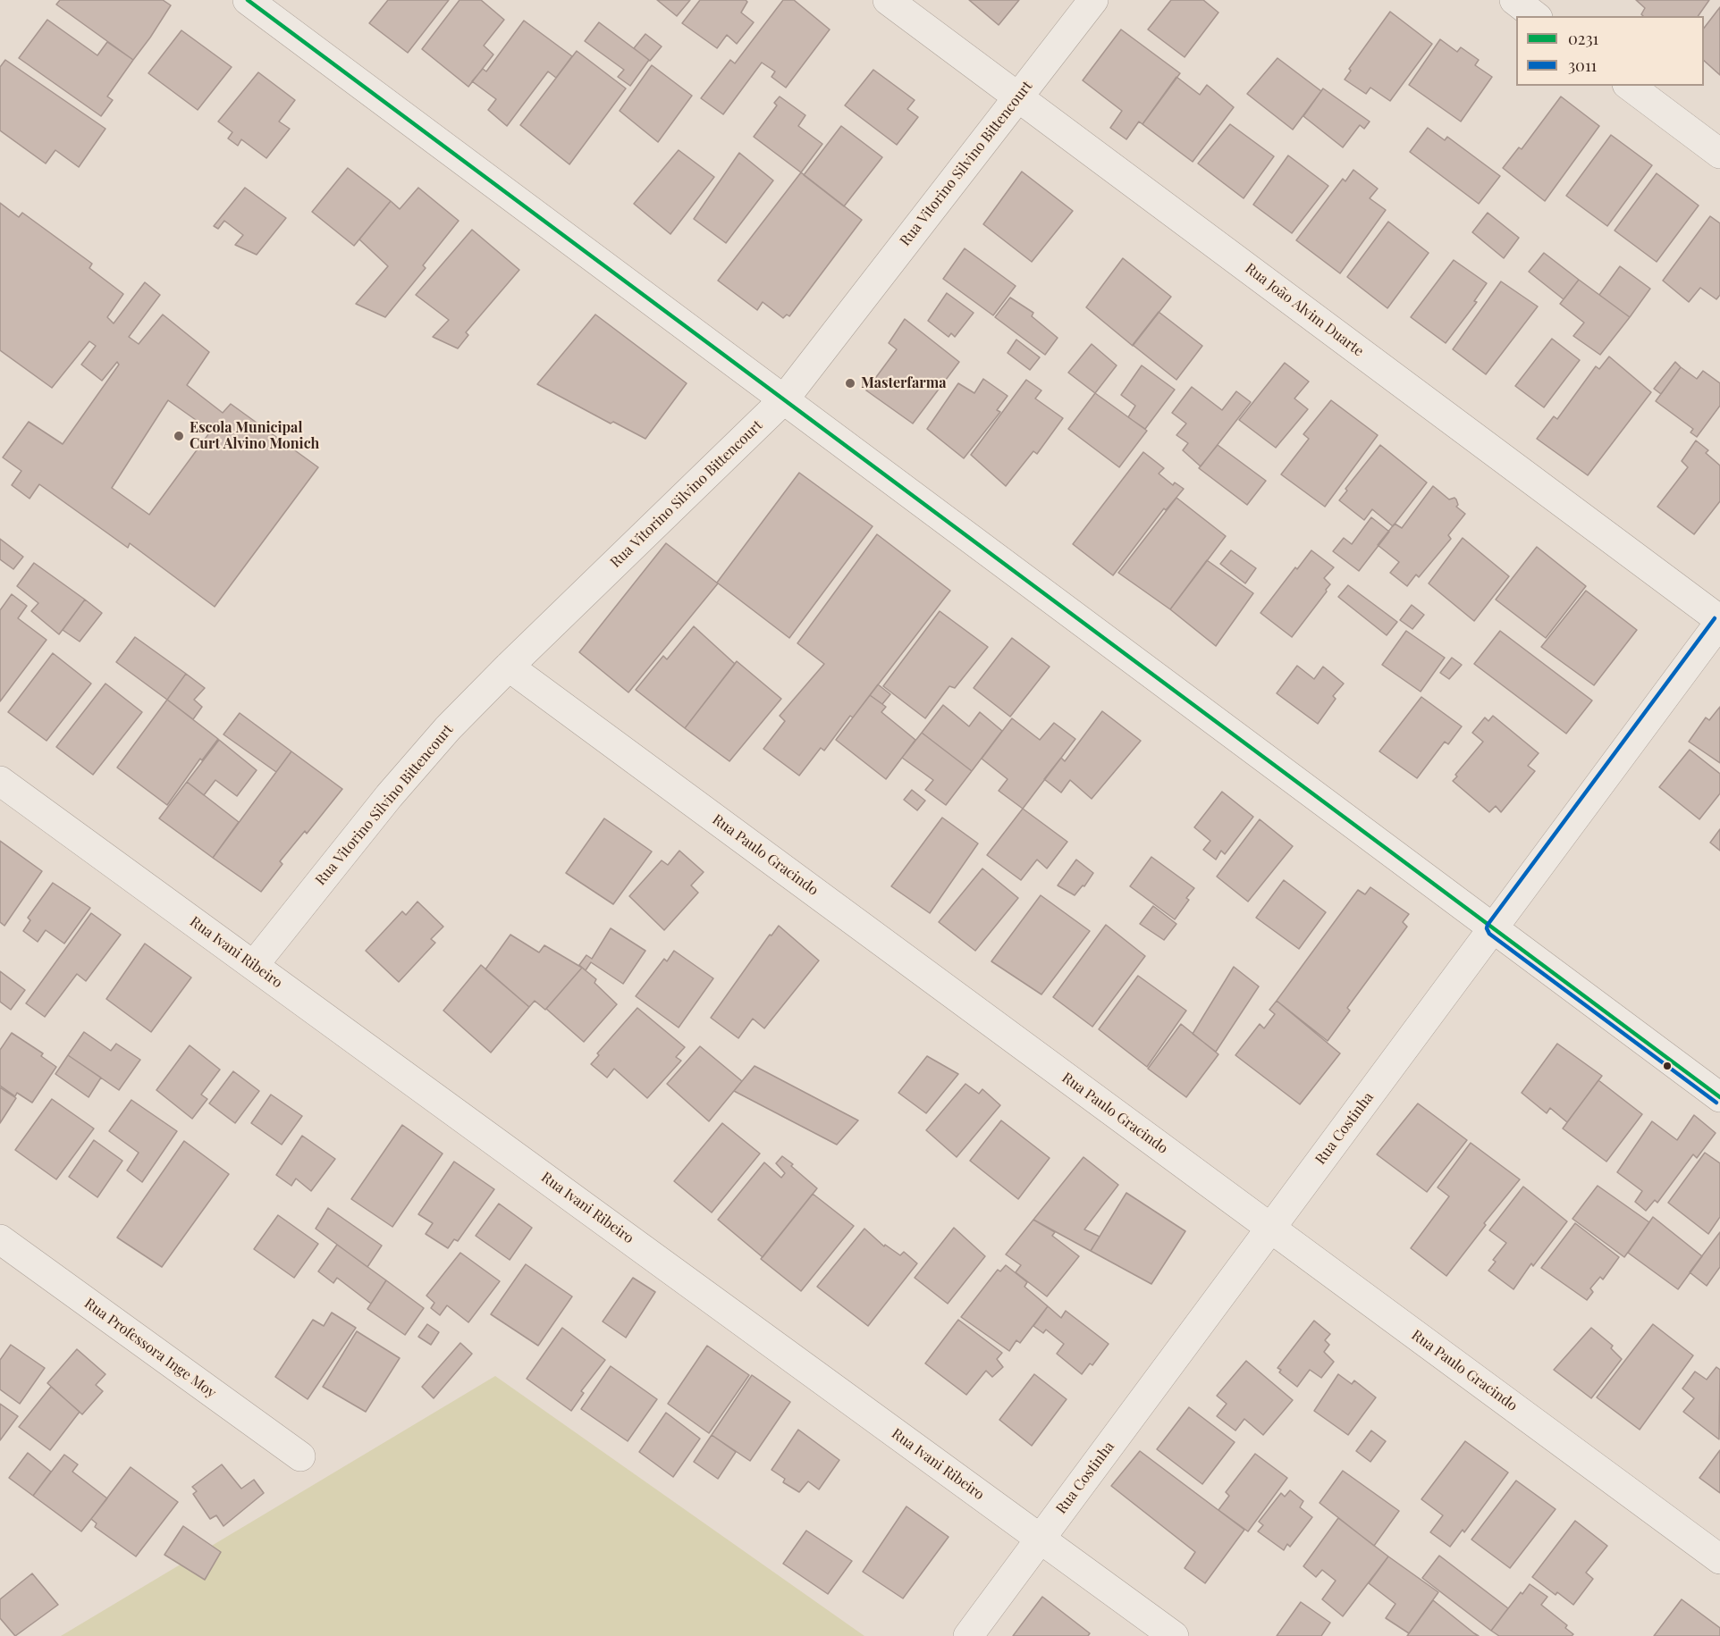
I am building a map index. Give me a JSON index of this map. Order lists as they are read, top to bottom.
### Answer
{
  "streets": {
    "street": [
      "Rua Vitorino Silvino Bittencourt",
      "Rua João Alvim Duarte",
      "Rua Paulo Gracindo",
      "Rua Ivani Ribeiro",
      "Rua Costinha",
      "Rua Professora Inge Moy"
    ]
  },
  "crossings": [
    ["Rua Vitorino Silvino Bittencourt", "Rua João Alvim Duarte"],
    ["Rua Vitorino Silvino Bittencourt", "Rua Paulo Gracindo"],
    ["Rua Vitorino Silvino Bittencourt", "Rua Ivani Ribeiro"],
    ["Rua João Alvim Duarte", "Rua Costinha"],
    ["Rua Paulo Gracindo", "Rua Costinha"],
    ["Rua Ivani Ribeiro", "Rua Costinha"]
  ],
  "places": ["Masterfarma", "Escola Municipal Curt Alvino Monich"],
  "lines": ["transit line 0231", "transit line 3011"],
  "legend": ["0231", "3011"]
}
